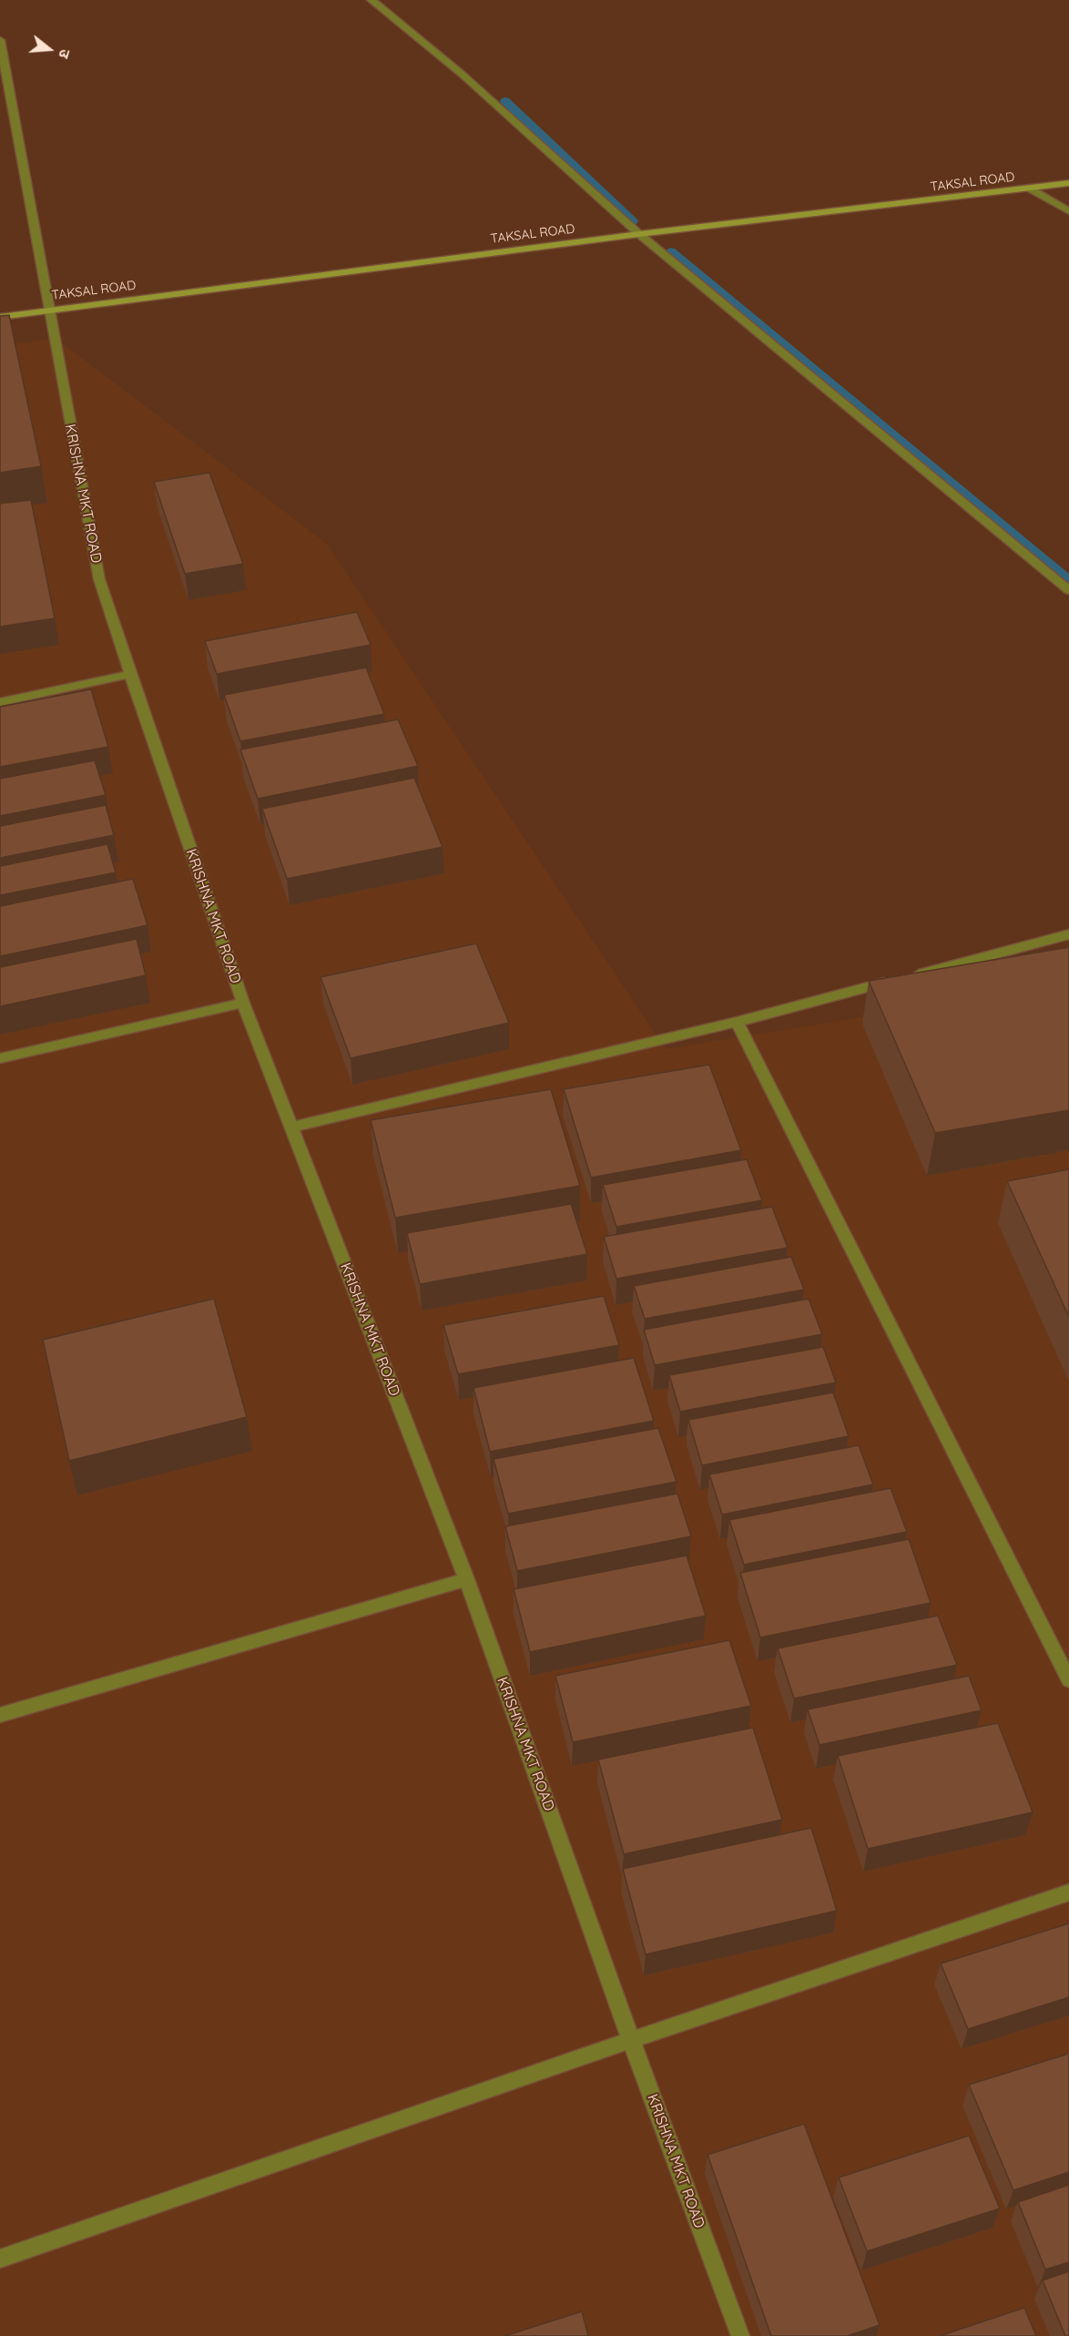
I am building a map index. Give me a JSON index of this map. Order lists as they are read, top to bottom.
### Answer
{
  "streets": {
    "street": ["TAKSAL ROAD", "KRISHNA MKT ROAD"]
  },
  "crossings": [
    ["TAKSAL ROAD", "KRISHNA MKT ROAD"]
  ],
  "north": "right"
}
